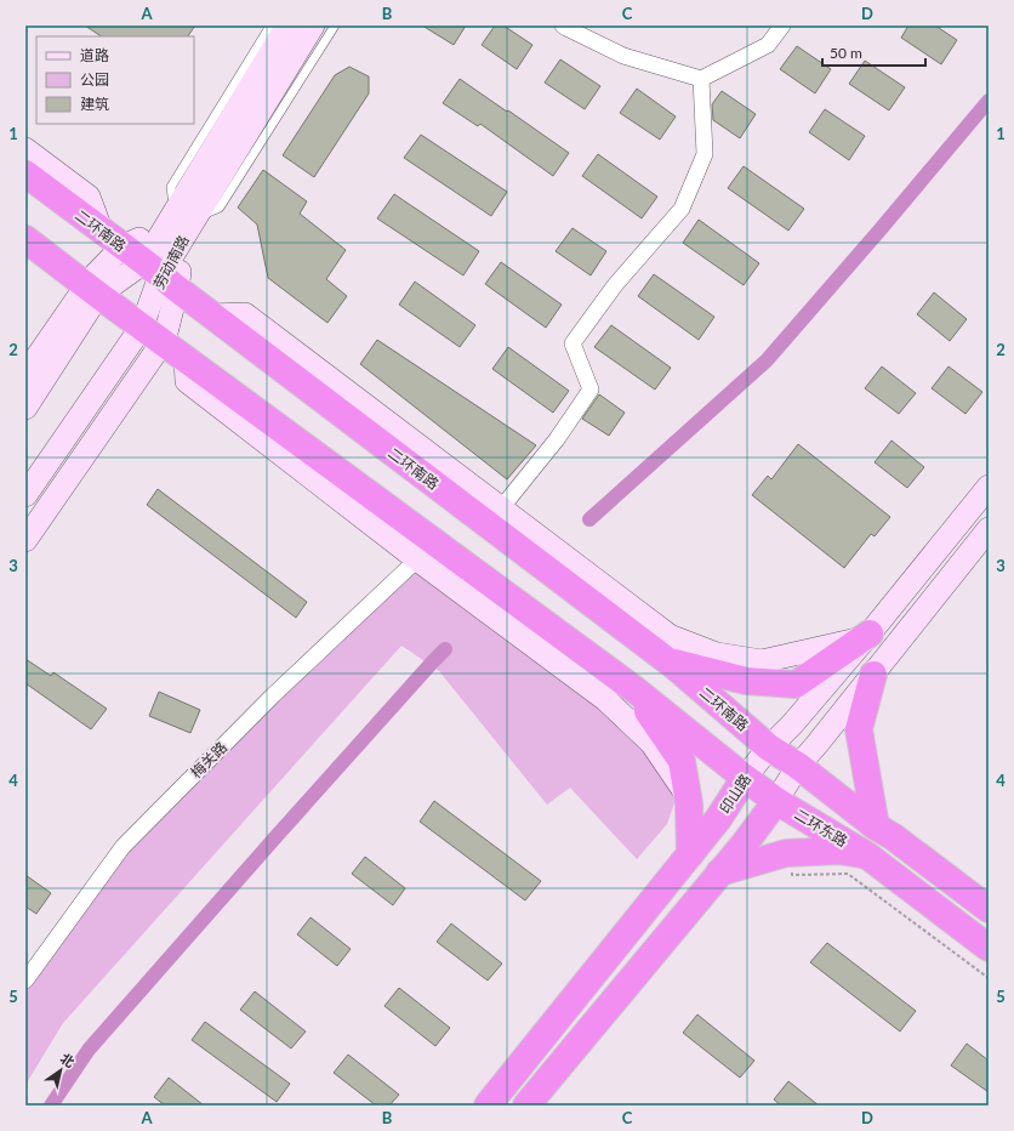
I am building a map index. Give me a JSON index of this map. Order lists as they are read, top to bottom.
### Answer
{
  "streets": {
    "highway": ["二环南路", "印山路", "二环东路"],
    "street": ["劳动南路", "梅关路"]
  },
  "crossings": [
    ["二环南路", "劳动南路"],
    ["二环南路", "印山路"]
  ],
  "legend": ["道路", "公园", "建筑"],
  "scale_bar": "50 m",
  "north": "top right",
  "grid": {
    "columns": [
      "A",
      "B",
      "C",
      "D"
    ],
    "rows": [
      "1",
      "2",
      "3",
      "4",
      "5"
    ]
  }
}
